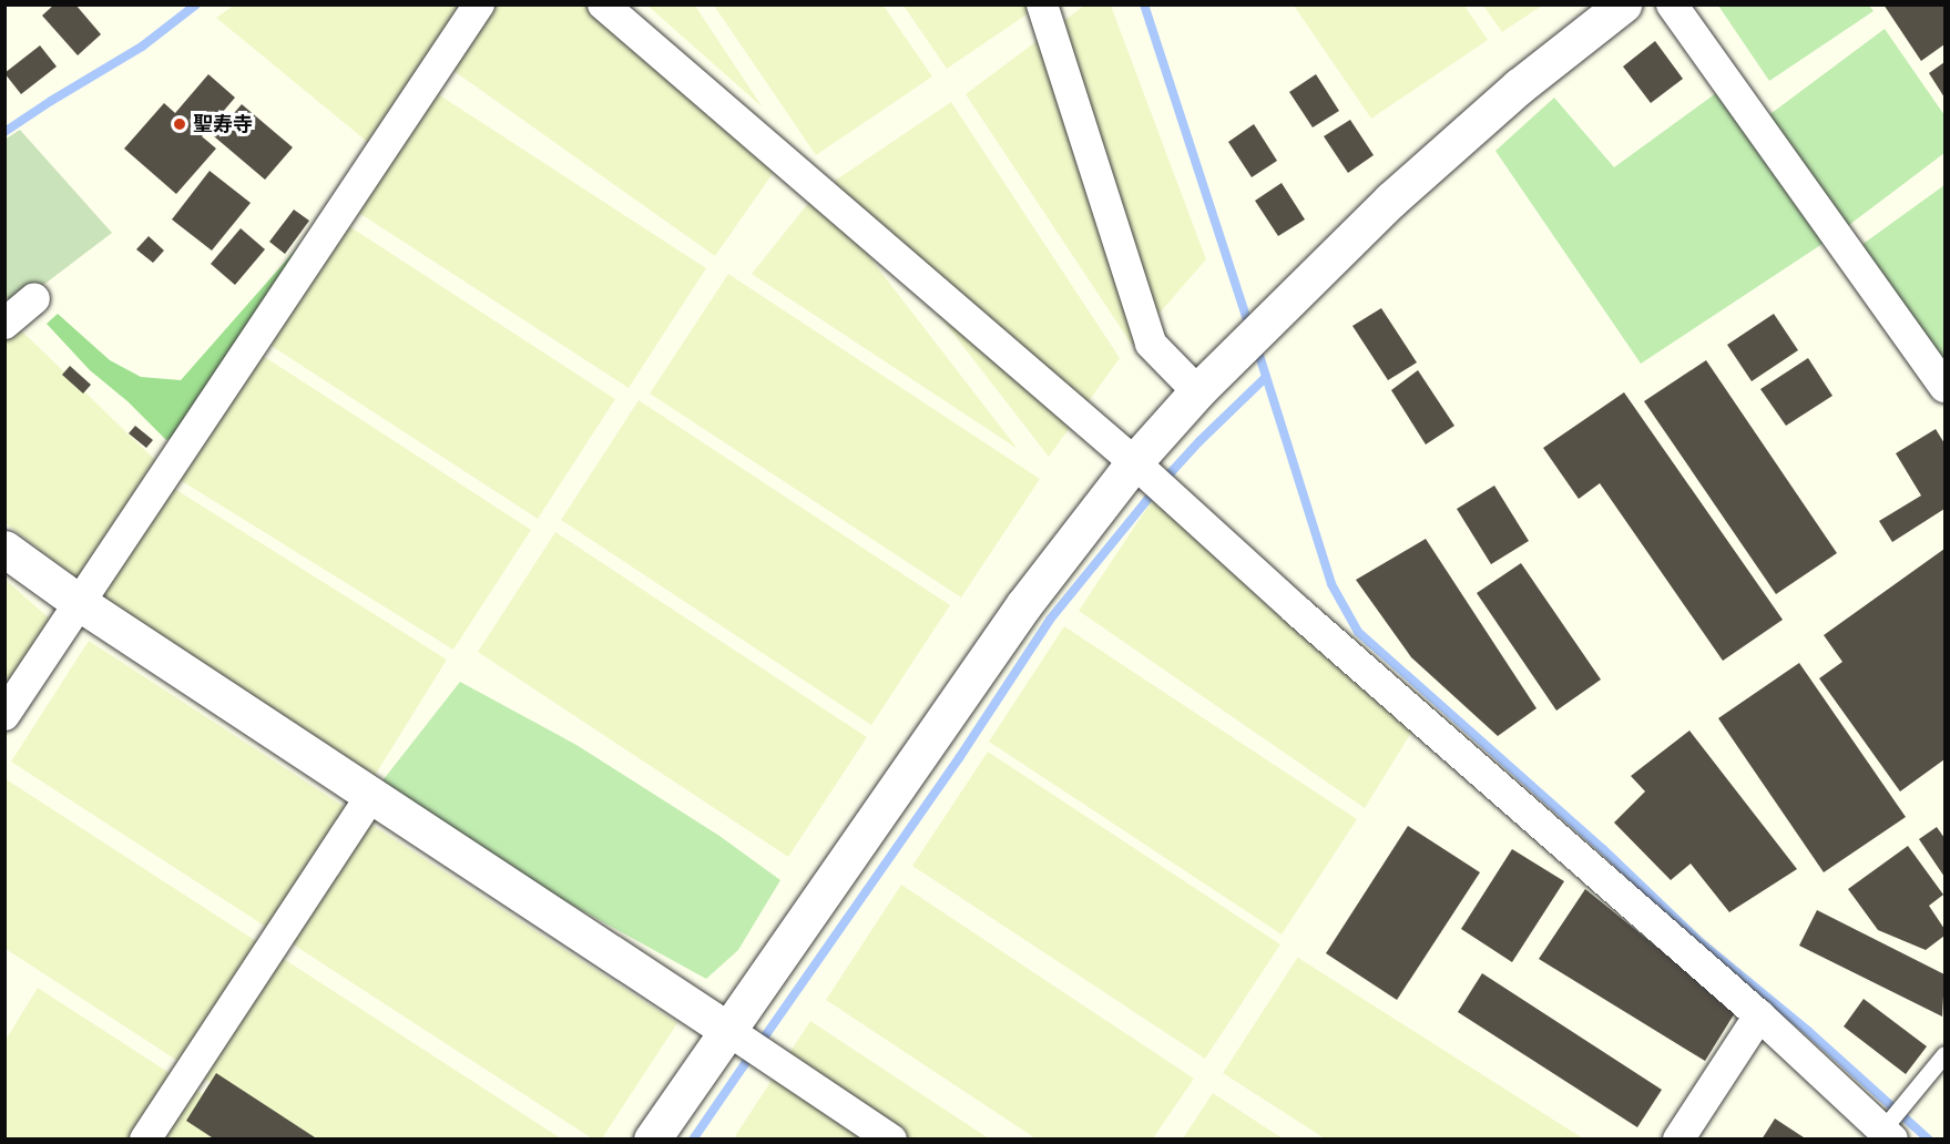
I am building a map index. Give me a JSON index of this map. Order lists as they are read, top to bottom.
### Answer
{
  "places": ["聖寿寺"]
}
